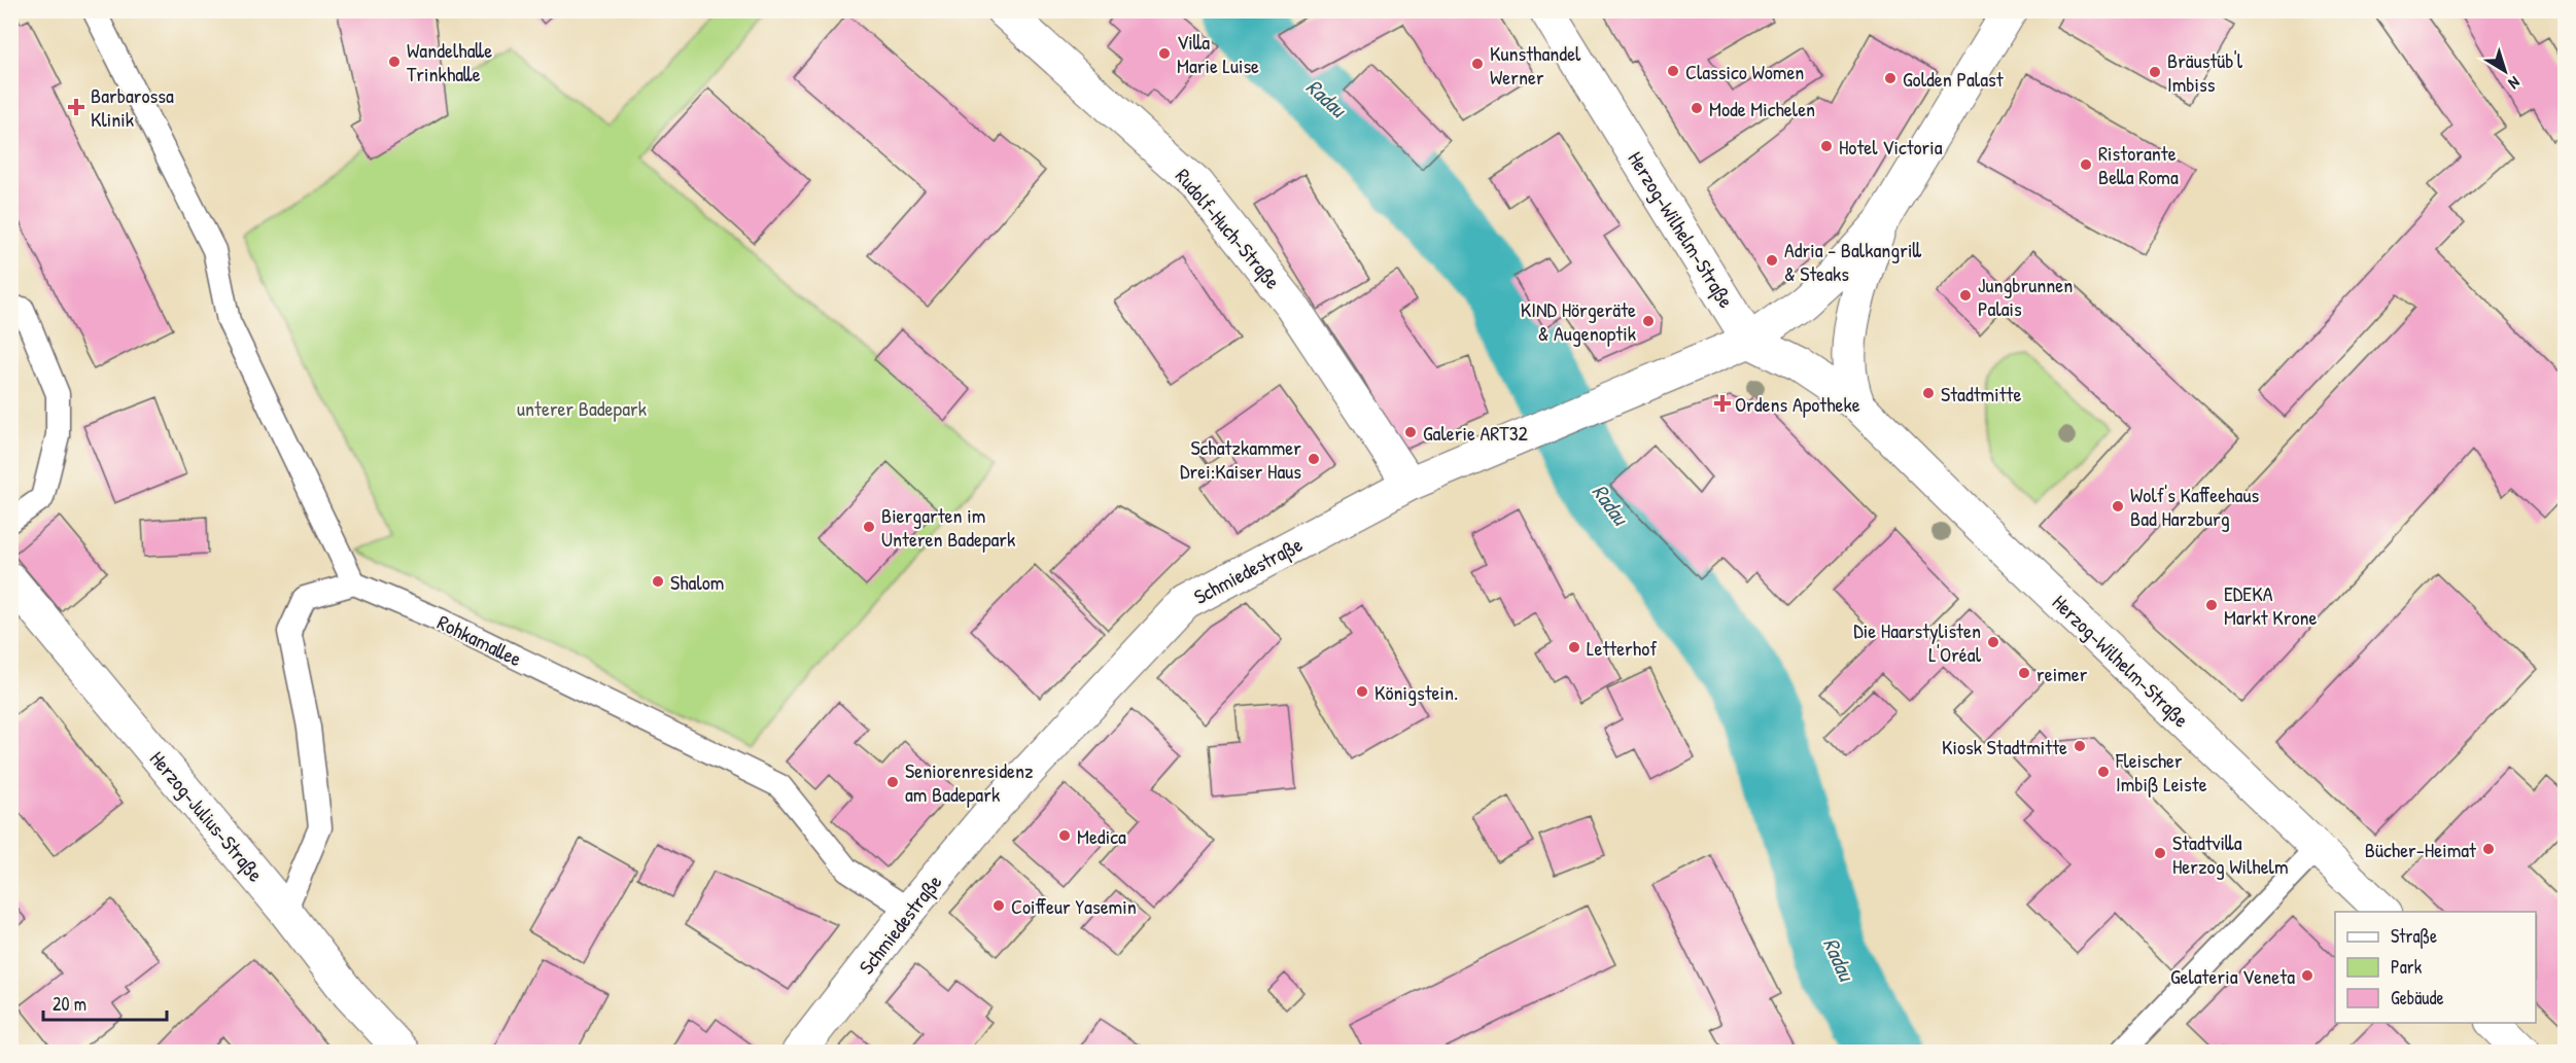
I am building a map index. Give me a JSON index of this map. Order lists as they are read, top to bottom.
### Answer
{
  "streets": {
    "street": [
      "Rudolf-Huch-Straße",
      "Herzog-Wilhelm-Straße",
      "Schmiedestraße",
      "Herzog-Julius-Straße"
    ],
    "lane": ["Rohkamallee"]
  },
  "crossings": [
    ["Rudolf-Huch-Straße", "Schmiedestraße"],
    ["Herzog-Wilhelm-Straße", "Schmiedestraße"],
    ["Schmiedestraße", "Rohkamallee"]
  ],
  "water": ["Radau"],
  "parks": ["unterer Badepark"],
  "places": {
    "other": [
      "Villa Marie Luise",
      "Wandelhalle Trinkhalle",
      "Kunsthandel Werner",
      "Classico Women",
      "Bräustüb'l Imbiss",
      "Golden Palast",
      "Mode Michelen",
      "Hotel Victoria",
      "Ristorante Bella Roma",
      "Adria - Balkangrill & Steaks",
      "Jungbrunnen Palais",
      "KIND Hörgeräte & Augenoptik",
      "Stadtmitte",
      "Galerie ART32",
      "Schatzkammer Drei:Kaiser Haus",
      "Wolf's Kaffeehaus Bad Harzburg",
      "Biergarten im Unteren Badepark",
      "Shalom",
      "EDEKA Markt Krone",
      "Die Haarstylisten L'Oréal",
      "Letterhof",
      "reimer",
      "Königstein.",
      "Kiosk Stadtmitte",
      "Fleischer Imbiß Leiste",
      "Seniorenresidenz am Badepark",
      "Medica",
      "Bücher-Heimat",
      "Stadtvilla Herzog Wilhelm",
      "Coiffeur Yasemin",
      "Gelateria Veneta"
    ],
    "health": ["Barbarossa Klinik", "Ordens Apotheke"]
  },
  "legend": ["Straße", "Park", "Gebäude"],
  "scale_bar": "20 m",
  "north": "bottom right"
}
